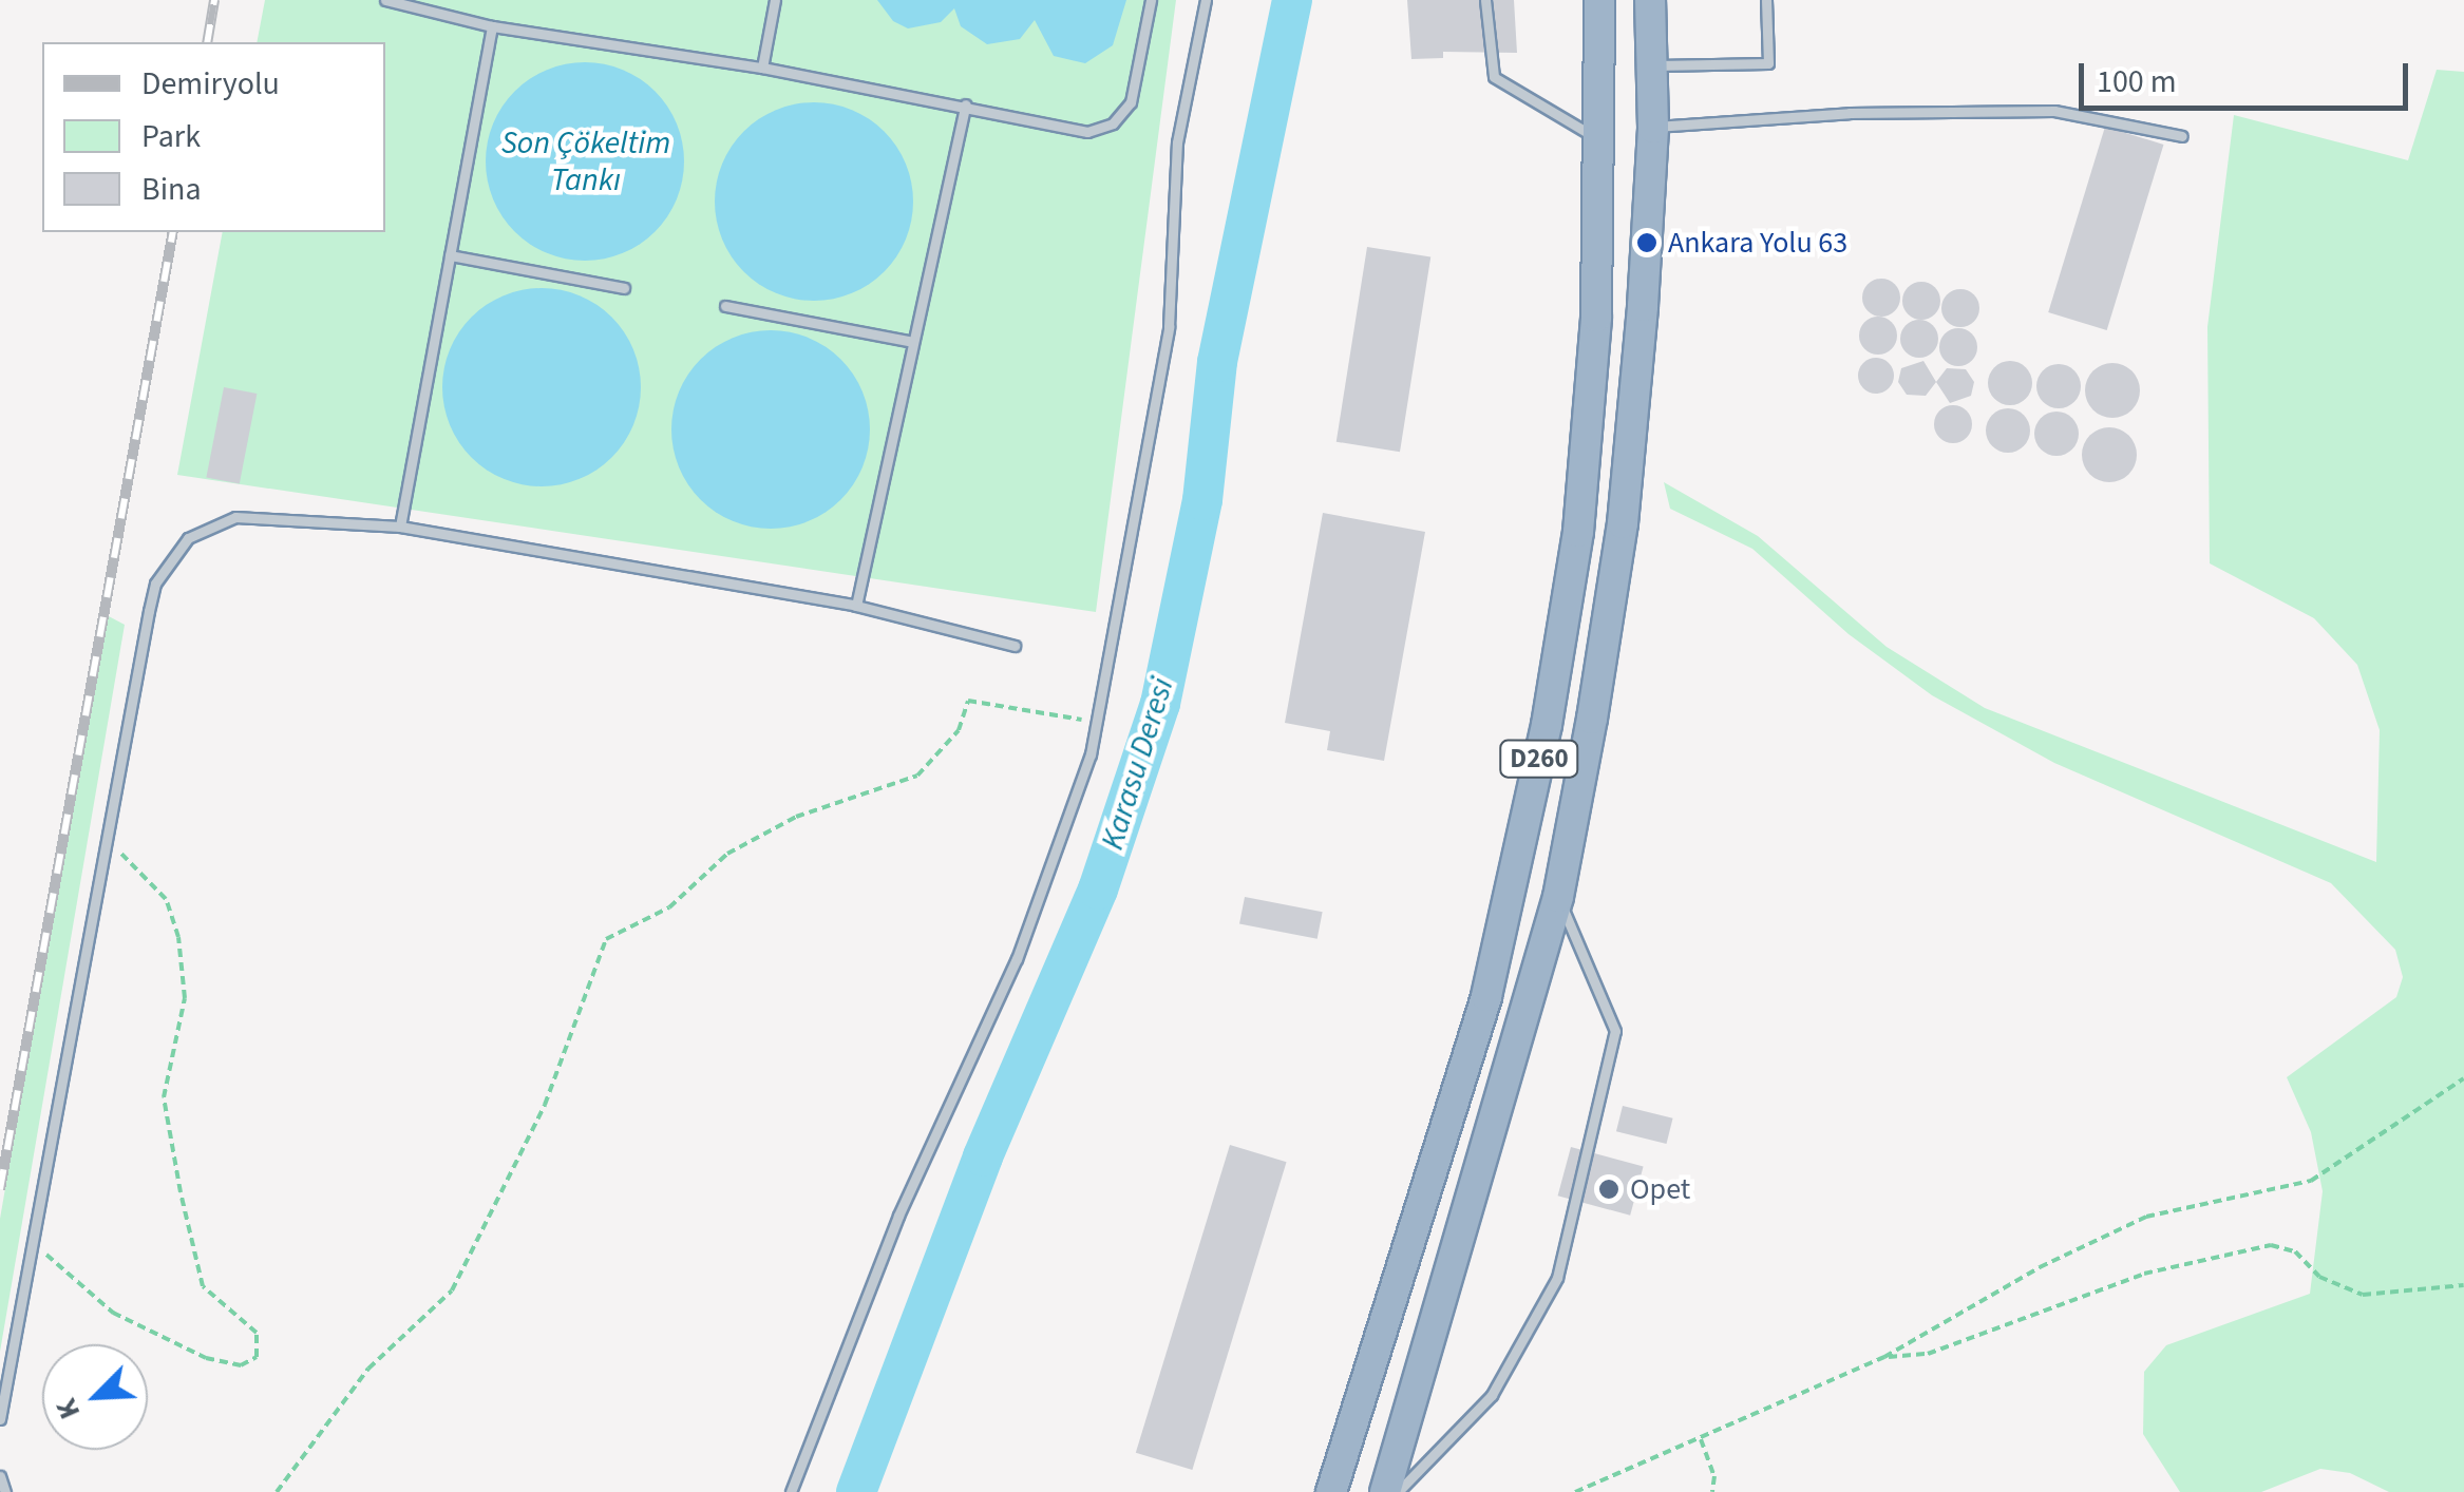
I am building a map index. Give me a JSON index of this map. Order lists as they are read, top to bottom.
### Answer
{
  "streets": {
    "highway": ["D260"]
  },
  "water": ["Son Çökeltim Tankı", "Karasu Deresi"],
  "places": ["Ankara Yolu 63", "Opet"],
  "legend": ["Demiryolu", "Park", "Bina"],
  "scale_bar": "100 m",
  "north": "bottom left"
}
